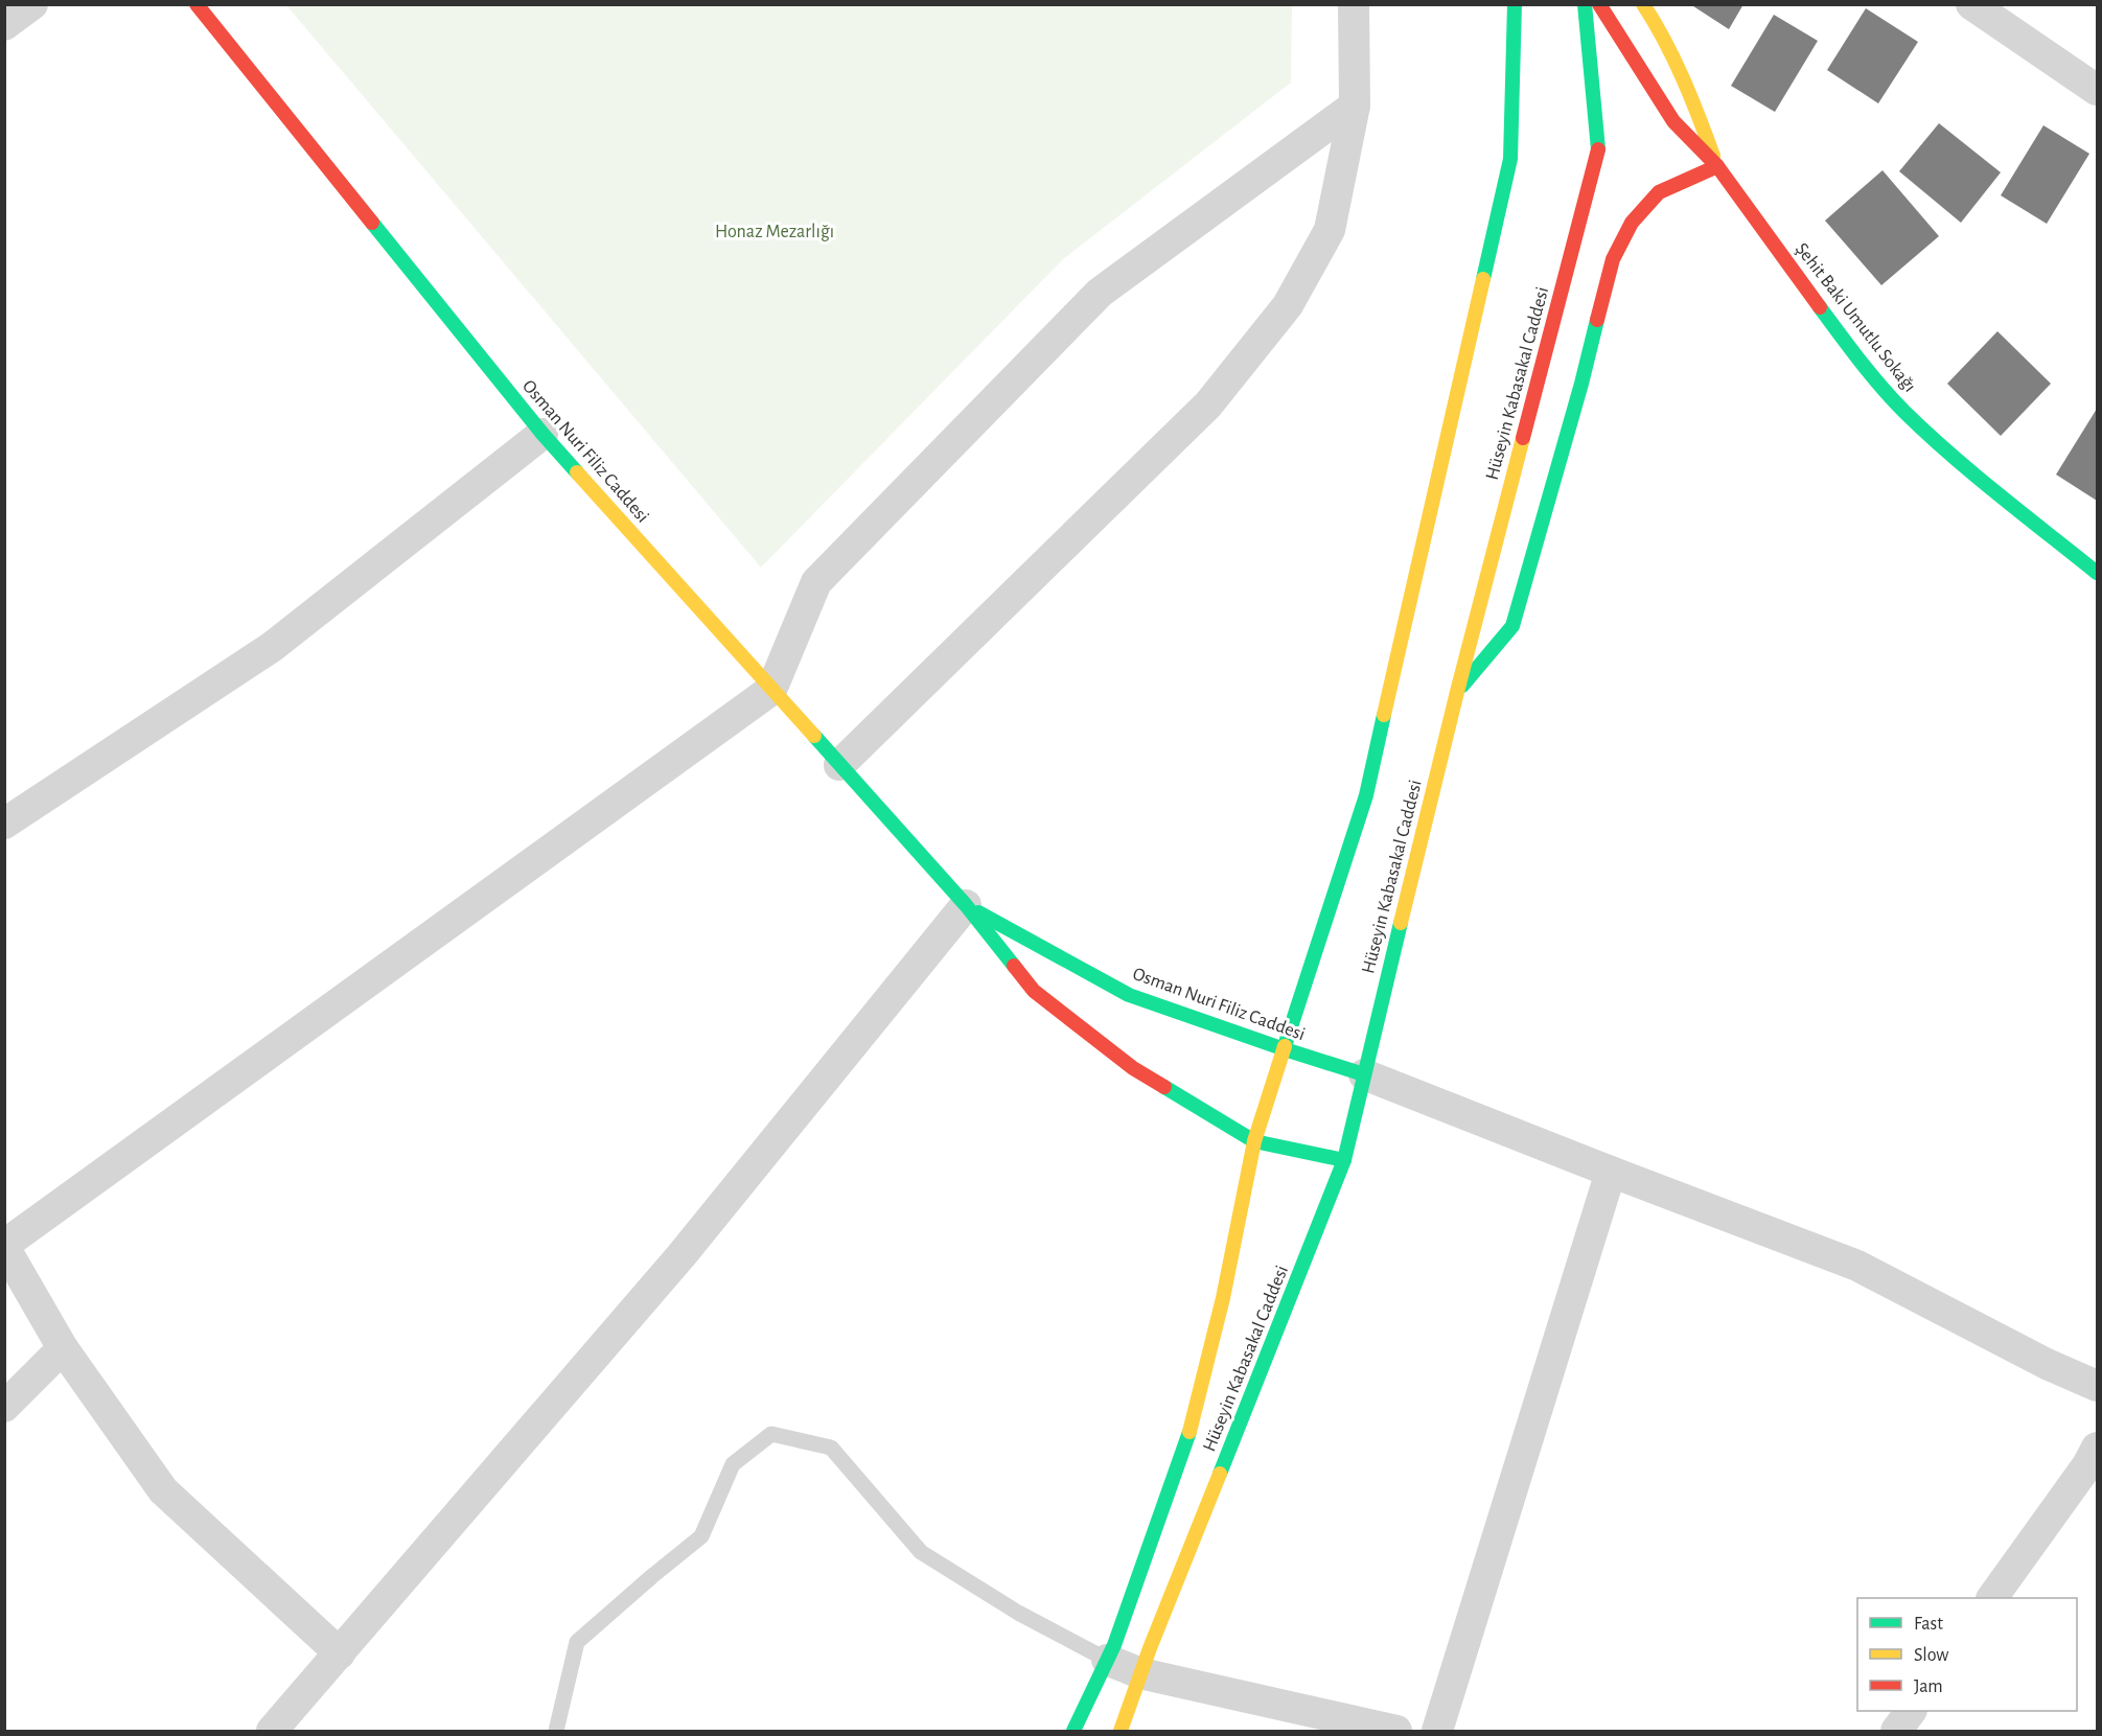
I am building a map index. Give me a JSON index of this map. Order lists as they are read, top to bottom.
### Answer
{
  "streets": {
    "main road": ["Şehit Baki Umutlu Sokağı", "Hüseyin Kabasakal Caddesi", "Osman Nuri Filiz Caddesi"]
  },
  "crossings": [
    ["Hüseyin Kabasakal Caddesi", "Osman Nuri Filiz Caddesi"]
  ],
  "parks": ["Honaz Mezarlığı"],
  "legend": ["Fast", "Slow", "Jam"]
}
